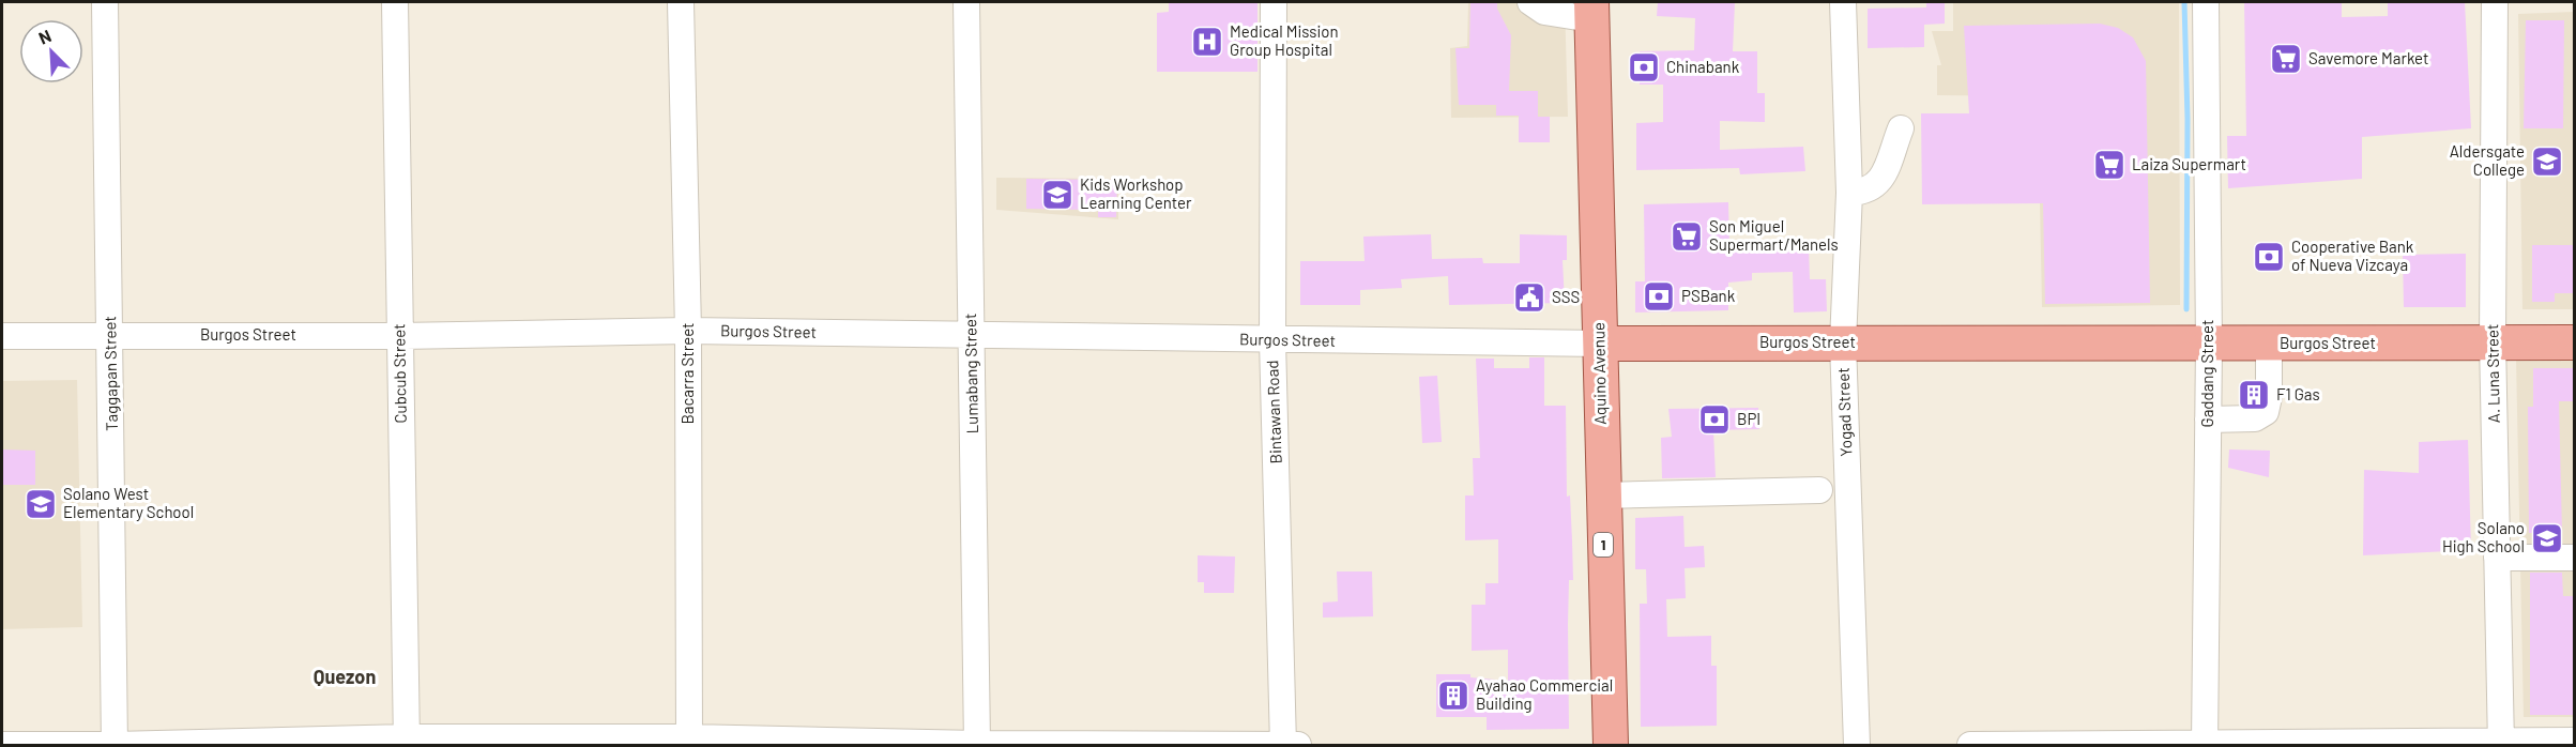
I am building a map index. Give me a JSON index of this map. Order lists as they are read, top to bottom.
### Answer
{
  "streets": {
    "main road": ["Burgos Street", "Aquino Avenue", "1"],
    "street": [
      "Taggapan Street",
      "Cubcub Street",
      "Bacarra Street",
      "Lumabang Street",
      "Gaddang Street",
      "A. Luna Street",
      "Bintawan Road",
      "Yogad Street"
    ]
  },
  "crossings": [
    ["Burgos Street", "Taggapan Street"],
    ["Burgos Street", "Cubcub Street"],
    ["Burgos Street", "Bacarra Street"],
    ["Burgos Street", "Lumabang Street"],
    ["Burgos Street", "Aquino Avenue"],
    ["Burgos Street", "Gaddang Street"],
    ["Burgos Street", "A. Luna Street"],
    ["Burgos Street", "Bintawan Road"],
    ["Burgos Street", "Yogad Street"]
  ],
  "districts": ["Quezon"],
  "places": {
    "hospital": ["Medical Mission Group Hospital"],
    "supermarket": ["Savemore Market", "Laiza Supermart", "Son Miguel Supermart/Manels"],
    "bank": [
      "Chinabank",
      "Cooperative Bank of Nueva Vizcaya",
      "PSBank",
      "BPI"
    ],
    "school or university": [
      "Aldersgate College",
      "Kids Workshop Learning Center",
      "Solano West Elementary School",
      "Solano High School"
    ],
    "public building": ["SSS"],
    "building": ["F1 Gas", "Ayahao Commercial Building"]
  },
  "north": "top left"
}
